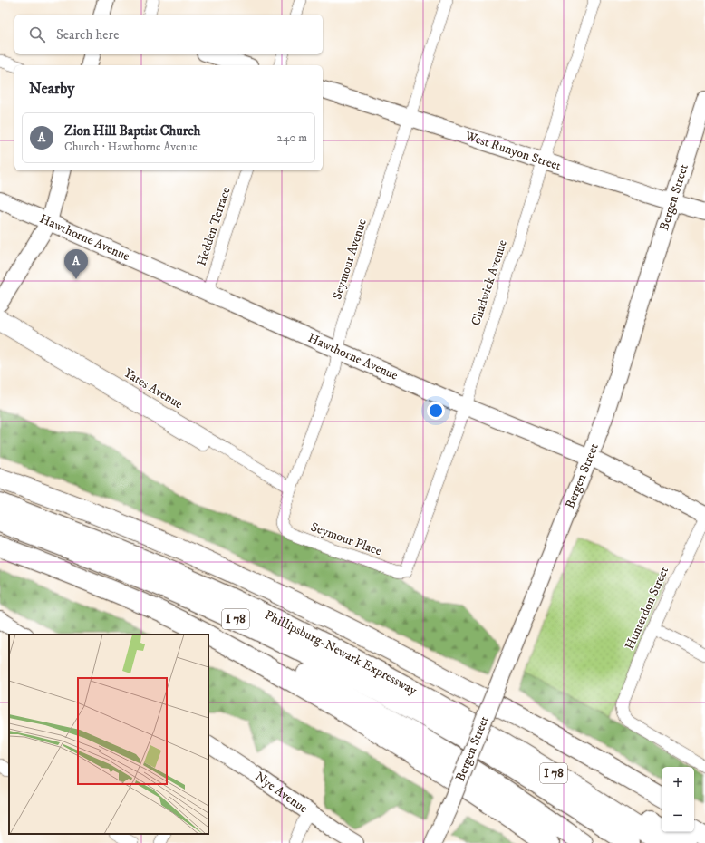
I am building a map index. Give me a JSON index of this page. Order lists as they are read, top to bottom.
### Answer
{
  "streets": {
    "highway": ["I 78", "Phillipsburg-Newark Expressway"],
    "street": [
      "West Runyon Street",
      "Bergen Street",
      "Hedden Terrace",
      "Hawthorne Avenue",
      "Seymour Avenue",
      "Chadwick Avenue",
      "Yates Avenue",
      "Seymour Place",
      "Hunterdon Street",
      "Nye Avenue"
    ]
  },
  "crossings": [
    ["West Runyon Street", "Bergen Street"],
    ["West Runyon Street", "Seymour Avenue"],
    ["West Runyon Street", "Chadwick Avenue"],
    ["Bergen Street", "Hawthorne Avenue"],
    ["Hedden Terrace", "Hawthorne Avenue"],
    ["Hawthorne Avenue", "Seymour Avenue"],
    ["Hawthorne Avenue", "Chadwick Avenue"],
    ["Hawthorne Avenue", "Hunterdon Street"],
    ["Seymour Avenue", "Yates Avenue"],
    ["Seymour Avenue", "Seymour Place"],
    ["Chadwick Avenue", "Seymour Place"]
  ],
  "page": {
    "search": "Search here",
    "heading": "Nearby",
    "list": [
      {
        "mark": "A",
        "name": "Zion Hill Baptist Church",
        "note": "Church · Hawthorne Avenue",
        "value": "240 m"
      }
    ],
    "pins": "A",
    "map_buttons": ["+", "−"]
  }
}
